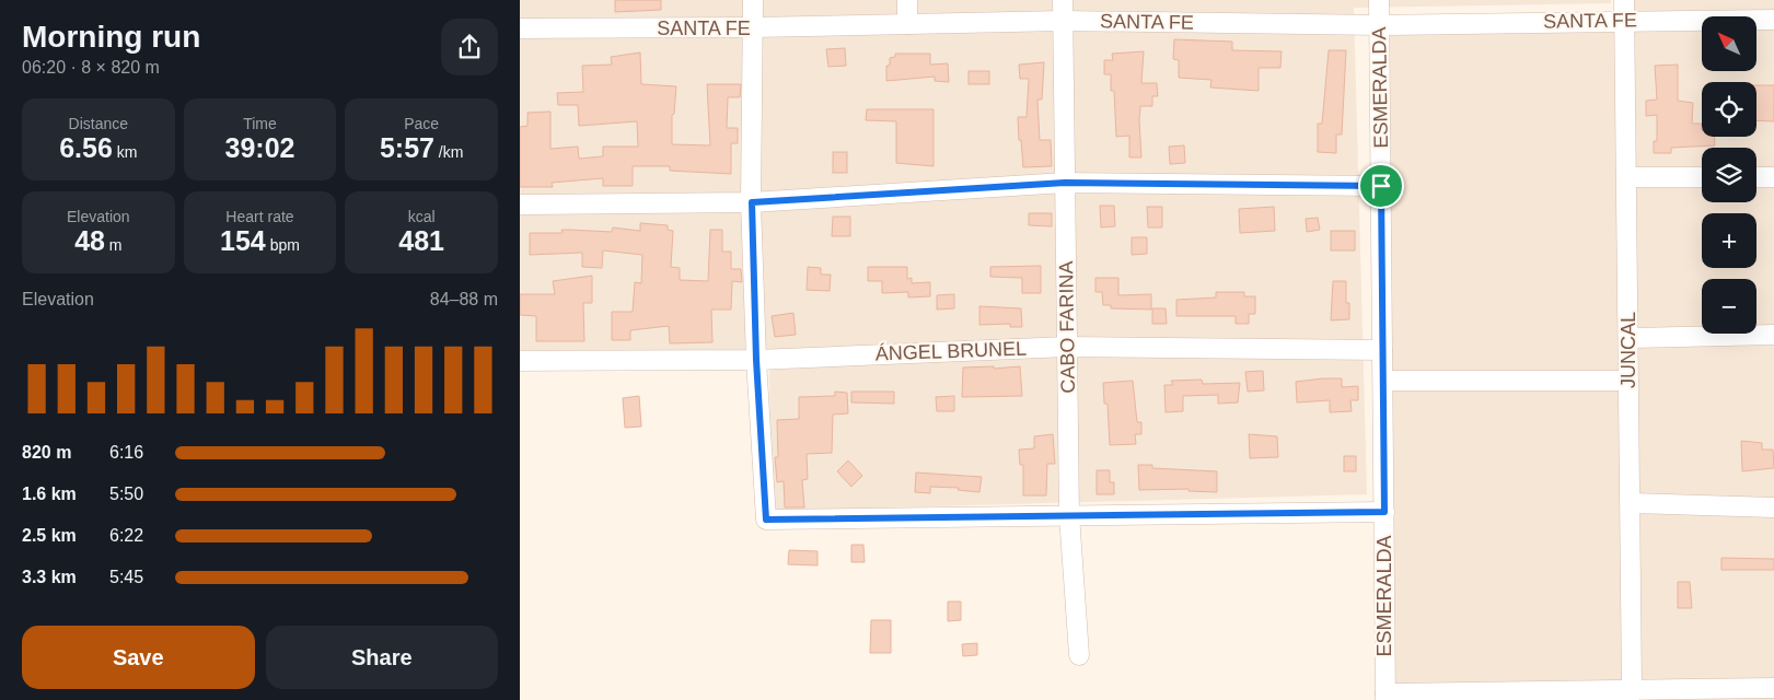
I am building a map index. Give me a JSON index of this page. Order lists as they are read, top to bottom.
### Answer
{
  "streets": {
    "street": [
      "SANTA FE",
      "ESMERALDA",
      "CABO FARINA",
      "JUNCAL",
      "ÁNGEL BRUNEL"
    ]
  },
  "crossings": [
    ["SANTA FE", "ESMERALDA"],
    ["SANTA FE", "CABO FARINA"],
    ["SANTA FE", "JUNCAL"],
    ["ESMERALDA", "ÁNGEL BRUNEL"],
    ["CABO FARINA", "ÁNGEL BRUNEL"]
  ],
  "north": "top left",
  "page": {
    "heading": ["Morning run", "06:20 · 8 × 820 m"],
    "map_buttons": ["+", "−"],
    "stats": [
      ["Distance", "6.56 km"],
      ["Time", "39:02"],
      ["Pace", "5:57 /km"],
      ["Elevation", "48 m"],
      ["Heart rate", "154 bpm"],
      ["kcal", "481"]
    ],
    "chart": ["Elevation", "84–88 m"],
    "list": [
      {
        "name": "820 m",
        "note": "6:16"
      },
      {
        "name": "1.6 km",
        "note": "5:50"
      },
      {
        "name": "2.5 km",
        "note": "6:22"
      },
      {
        "name": "3.3 km",
        "note": "5:45"
      }
    ],
    "buttons": ["Save", "Share"]
  }
}
